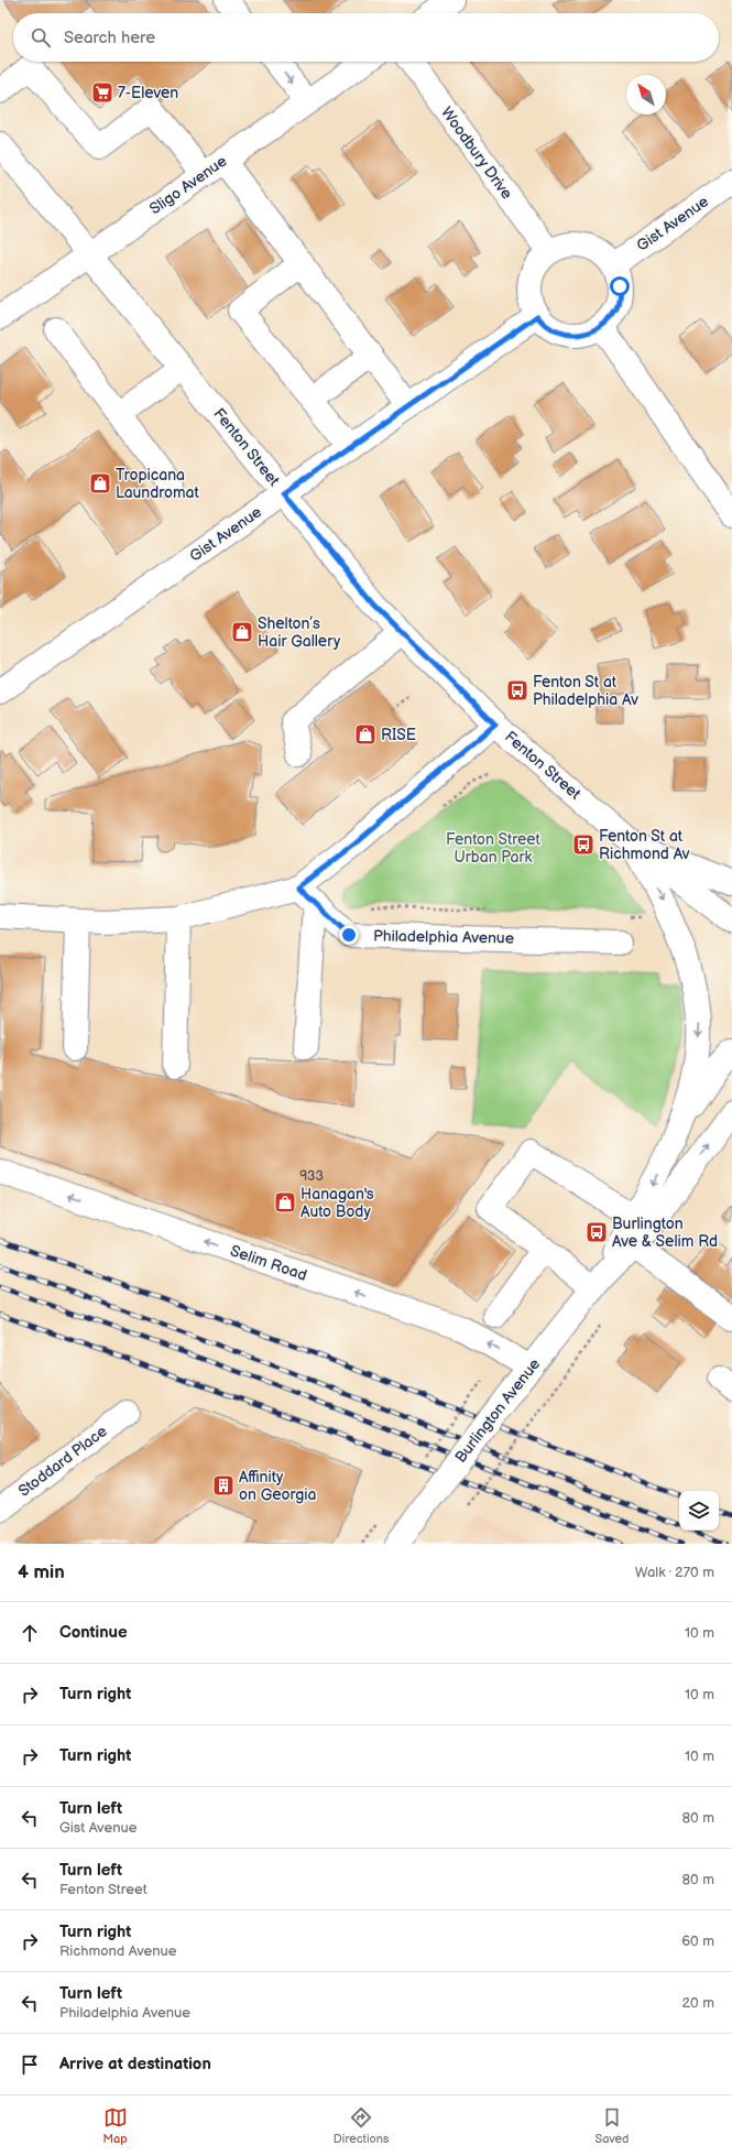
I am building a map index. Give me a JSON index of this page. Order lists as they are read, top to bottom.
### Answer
{
  "streets": {
    "street": [
      "Woodbury Drive",
      "Sligo Avenue",
      "Gist Avenue",
      "Fenton Street",
      "Philadelphia Avenue",
      "Selim Road",
      "Burlington Avenue",
      "Stoddard Place"
    ]
  },
  "crossings": [
    ["Woodbury Drive", "Gist Avenue"],
    ["Sligo Avenue", "Fenton Street"],
    ["Gist Avenue", "Fenton Street"],
    ["Selim Road", "Burlington Avenue"]
  ],
  "one_way": ["Selim Road"],
  "parks": ["Fenton Street Urban Park"],
  "places": {
    "supermarket": ["7-Eleven"],
    "shop": [
      "Tropicana Laundromat",
      "Shelton’s Hair Gallery",
      "RISE",
      "Hanagan's Auto Body"
    ],
    "bus stop": ["Fenton St at Philadelphia Av", "Fenton St at Richmond Av", "Burlington Ave & Selim Rd"],
    "building": ["Affinity on Georgia"]
  },
  "house_numbers": ["933"],
  "north": "top left",
  "page": {
    "search": "Search here",
    "heading": ["4 min", "Walk · 270 m"],
    "list": [
      ["Continue", "10 m"],
      ["Turn right", "10 m"],
      ["Turn right", "10 m"],
      ["Turn left", "Gist Avenue", "80 m"],
      ["Turn left", "Fenton Street", "80 m"],
      ["Turn right", "Richmond Avenue", "60 m"],
      ["Turn left", "Philadelphia Avenue", "20 m"],
      "Arrive at destination"
    ],
    "nav": ["Map", "Directions", "Saved"]
  }
}
